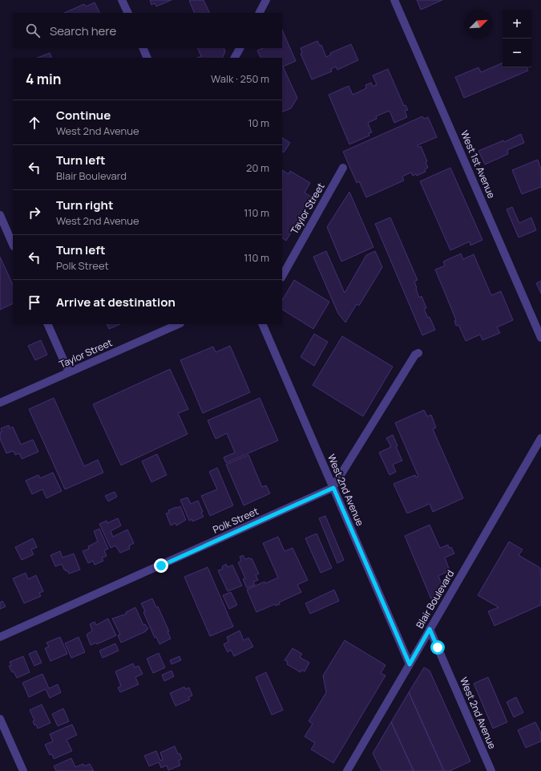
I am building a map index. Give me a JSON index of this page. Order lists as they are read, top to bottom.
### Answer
{
  "streets": {
    "street": [
      "West 1st Avenue",
      "Taylor Street",
      "West 2nd Avenue",
      "Polk Street",
      "Blair Boulevard"
    ]
  },
  "crossings": [
    ["West 2nd Avenue", "Polk Street"],
    ["West 2nd Avenue", "Blair Boulevard"]
  ],
  "north": "top right",
  "page": {
    "map_buttons": ["+", "−"],
    "search": "Search here",
    "heading": ["4 min", "Walk · 250 m"],
    "list": [
      ["Continue", "West 2nd Avenue", "10 m"],
      ["Turn left", "Blair Boulevard", "20 m"],
      ["Turn right", "West 2nd Avenue", "110 m"],
      ["Turn left", "Polk Street", "110 m"],
      "Arrive at destination"
    ]
  }
}
